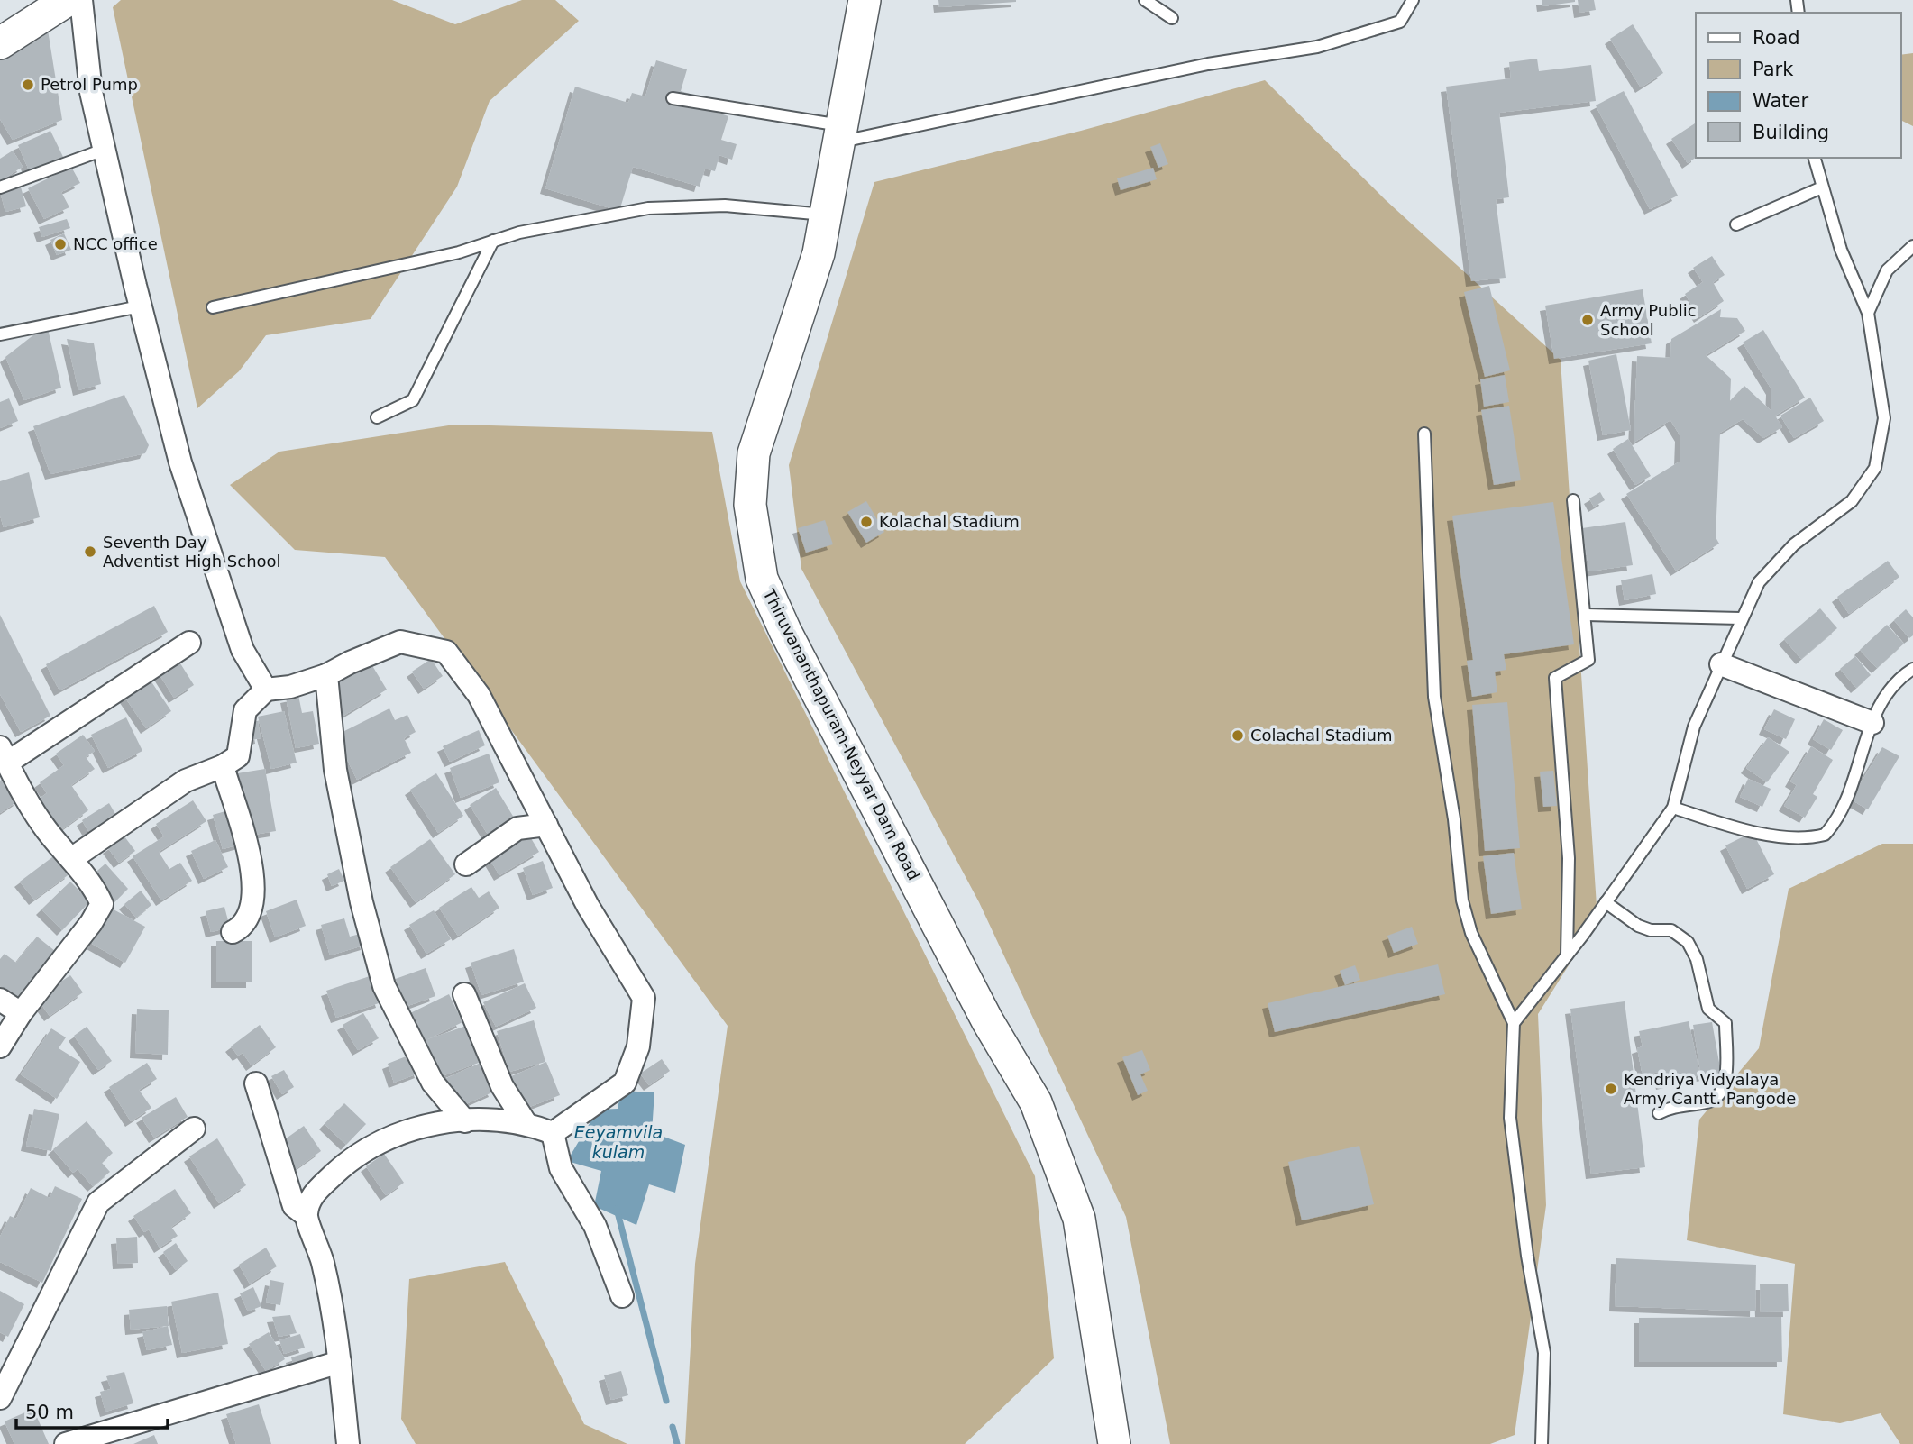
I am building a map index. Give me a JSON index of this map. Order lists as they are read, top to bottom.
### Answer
{
  "streets": {
    "main road": ["Thiruvananthapuram-Neyyar Dam Road"]
  },
  "water": ["Eeyamvila kulam"],
  "places": [
    "Petrol Pump",
    "NCC office",
    "Army Public School",
    "Kolachal Stadium",
    "Seventh Day Adventist High School",
    "Colachal Stadium",
    "Kendriya Vidyalaya Army Cantt. Pangode"
  ],
  "legend": [
    "Road",
    "Park",
    "Water",
    "Building"
  ],
  "scale_bar": "50 m"
}
